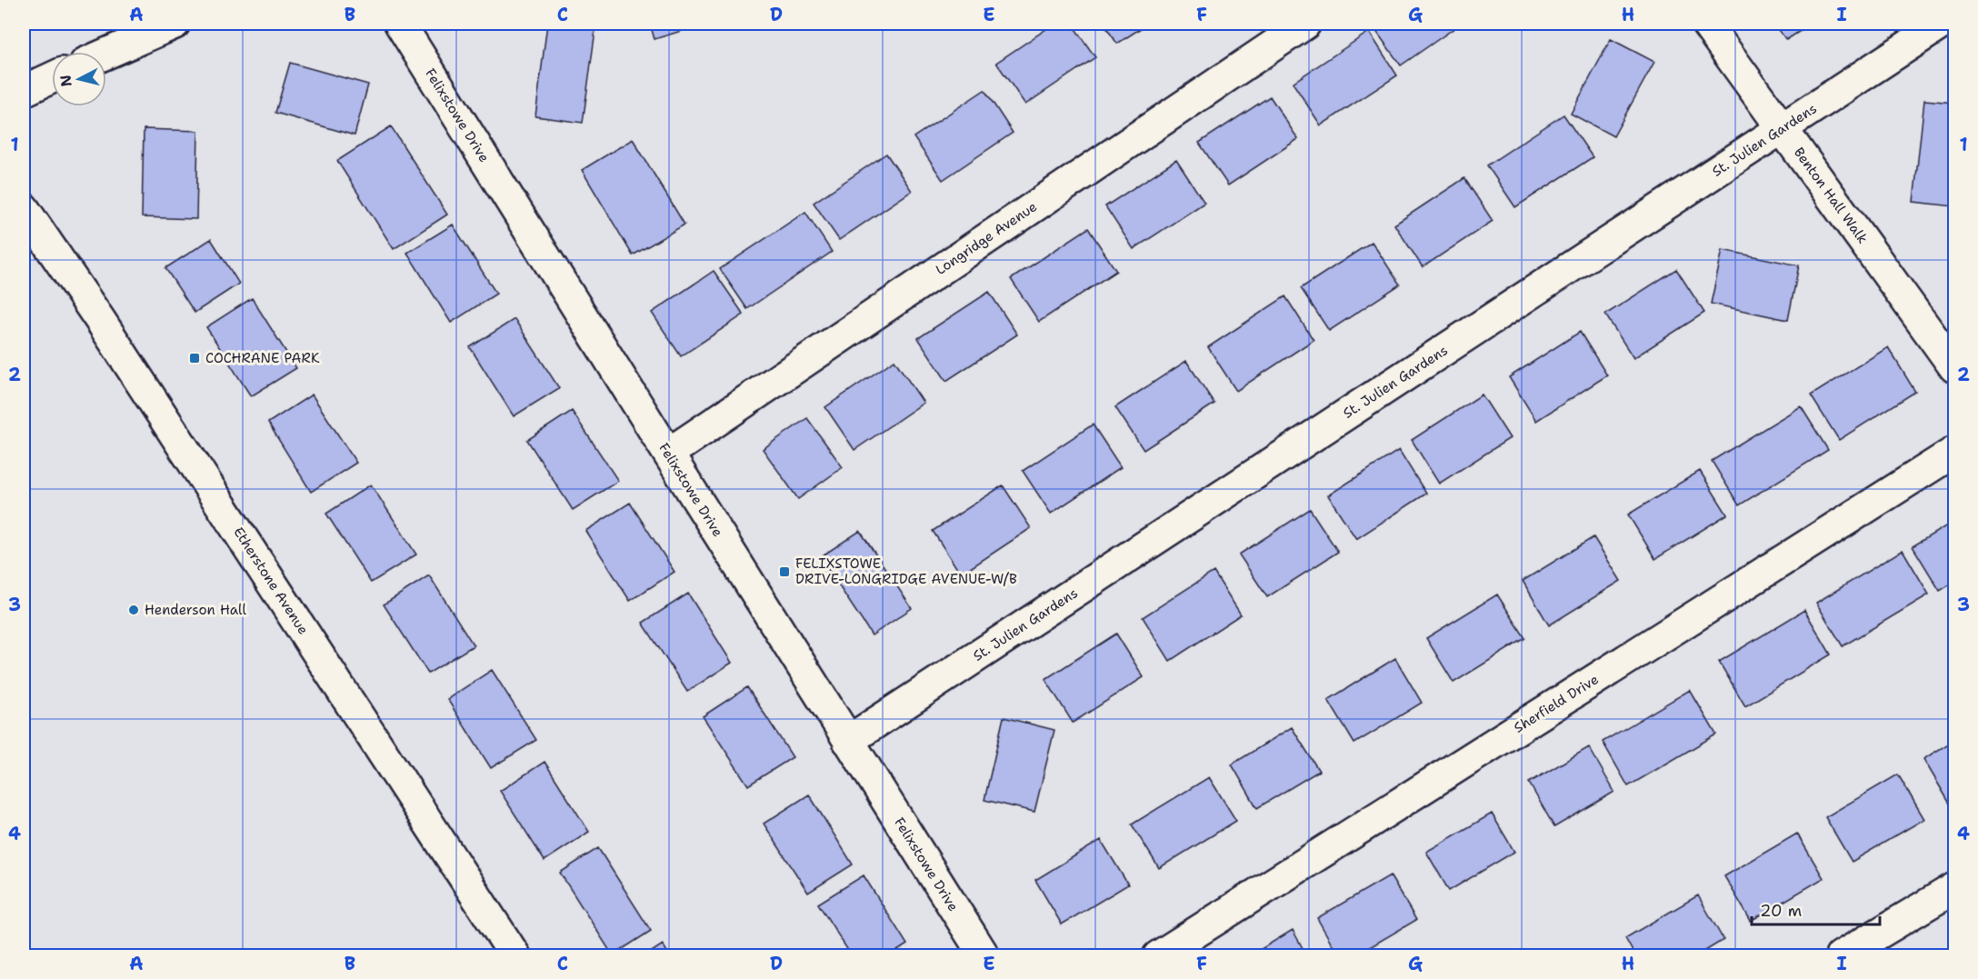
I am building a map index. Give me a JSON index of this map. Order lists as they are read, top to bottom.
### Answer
{
  "streets": {
    "street": [
      "Felixstowe Drive",
      "St. Julien Gardens",
      "Benton Hall Walk",
      "Longridge Avenue",
      "Etherstone Avenue",
      "Sherfield Drive"
    ]
  },
  "crossings": [
    ["Felixstowe Drive", "St. Julien Gardens"],
    ["Felixstowe Drive", "Longridge Avenue"],
    ["St. Julien Gardens", "Benton Hall Walk"]
  ],
  "places": {
    "transit": ["COCHRANE PARK", "FELIXSTOWE DRIVE-LONGRIDGE AVENUE-W/B"],
    "other": ["Henderson Hall"]
  },
  "scale_bar": "20 m",
  "north": "left",
  "grid": {
    "columns": [
      "A",
      "B",
      "C",
      "D",
      "E",
      "F",
      "G",
      "H",
      "I"
    ],
    "rows": [
      "1",
      "2",
      "3",
      "4"
    ]
  }
}
